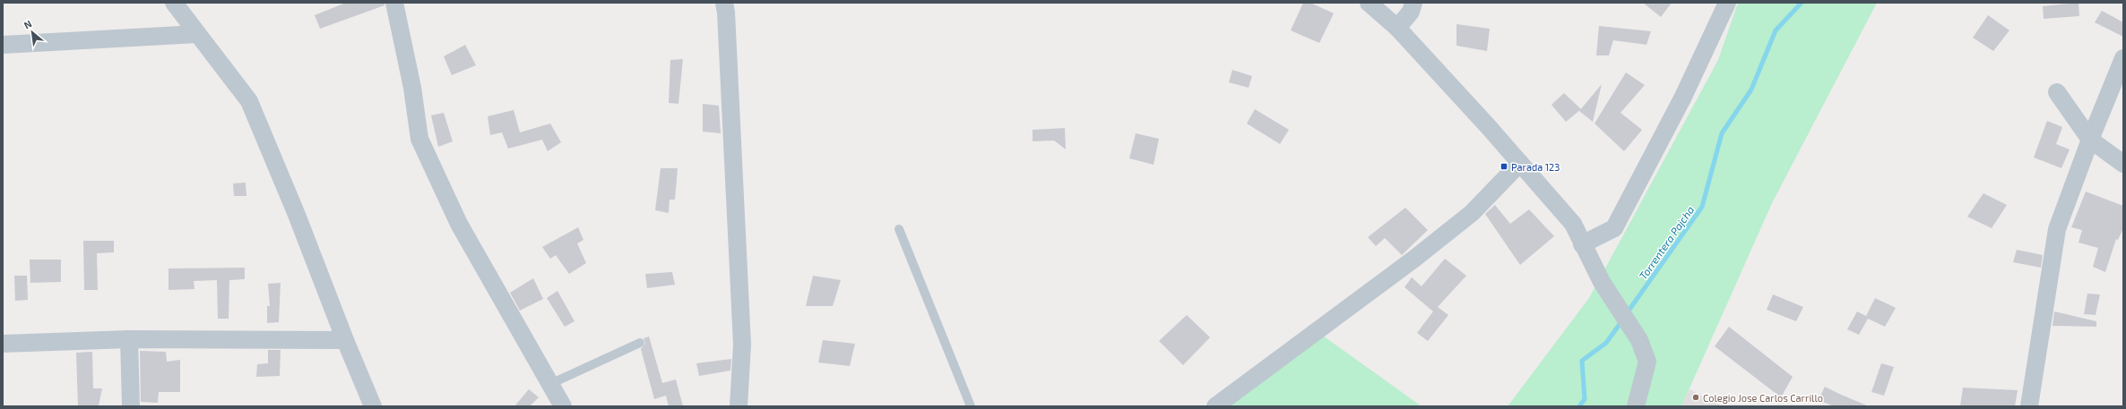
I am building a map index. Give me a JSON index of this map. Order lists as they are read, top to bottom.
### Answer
{
  "water": ["Torrentera Pajcha"],
  "places": {
    "transit": ["Parada 123"],
    "other": ["Colegio Jose Carlos Carrillo"]
  },
  "north": "top left"
}
